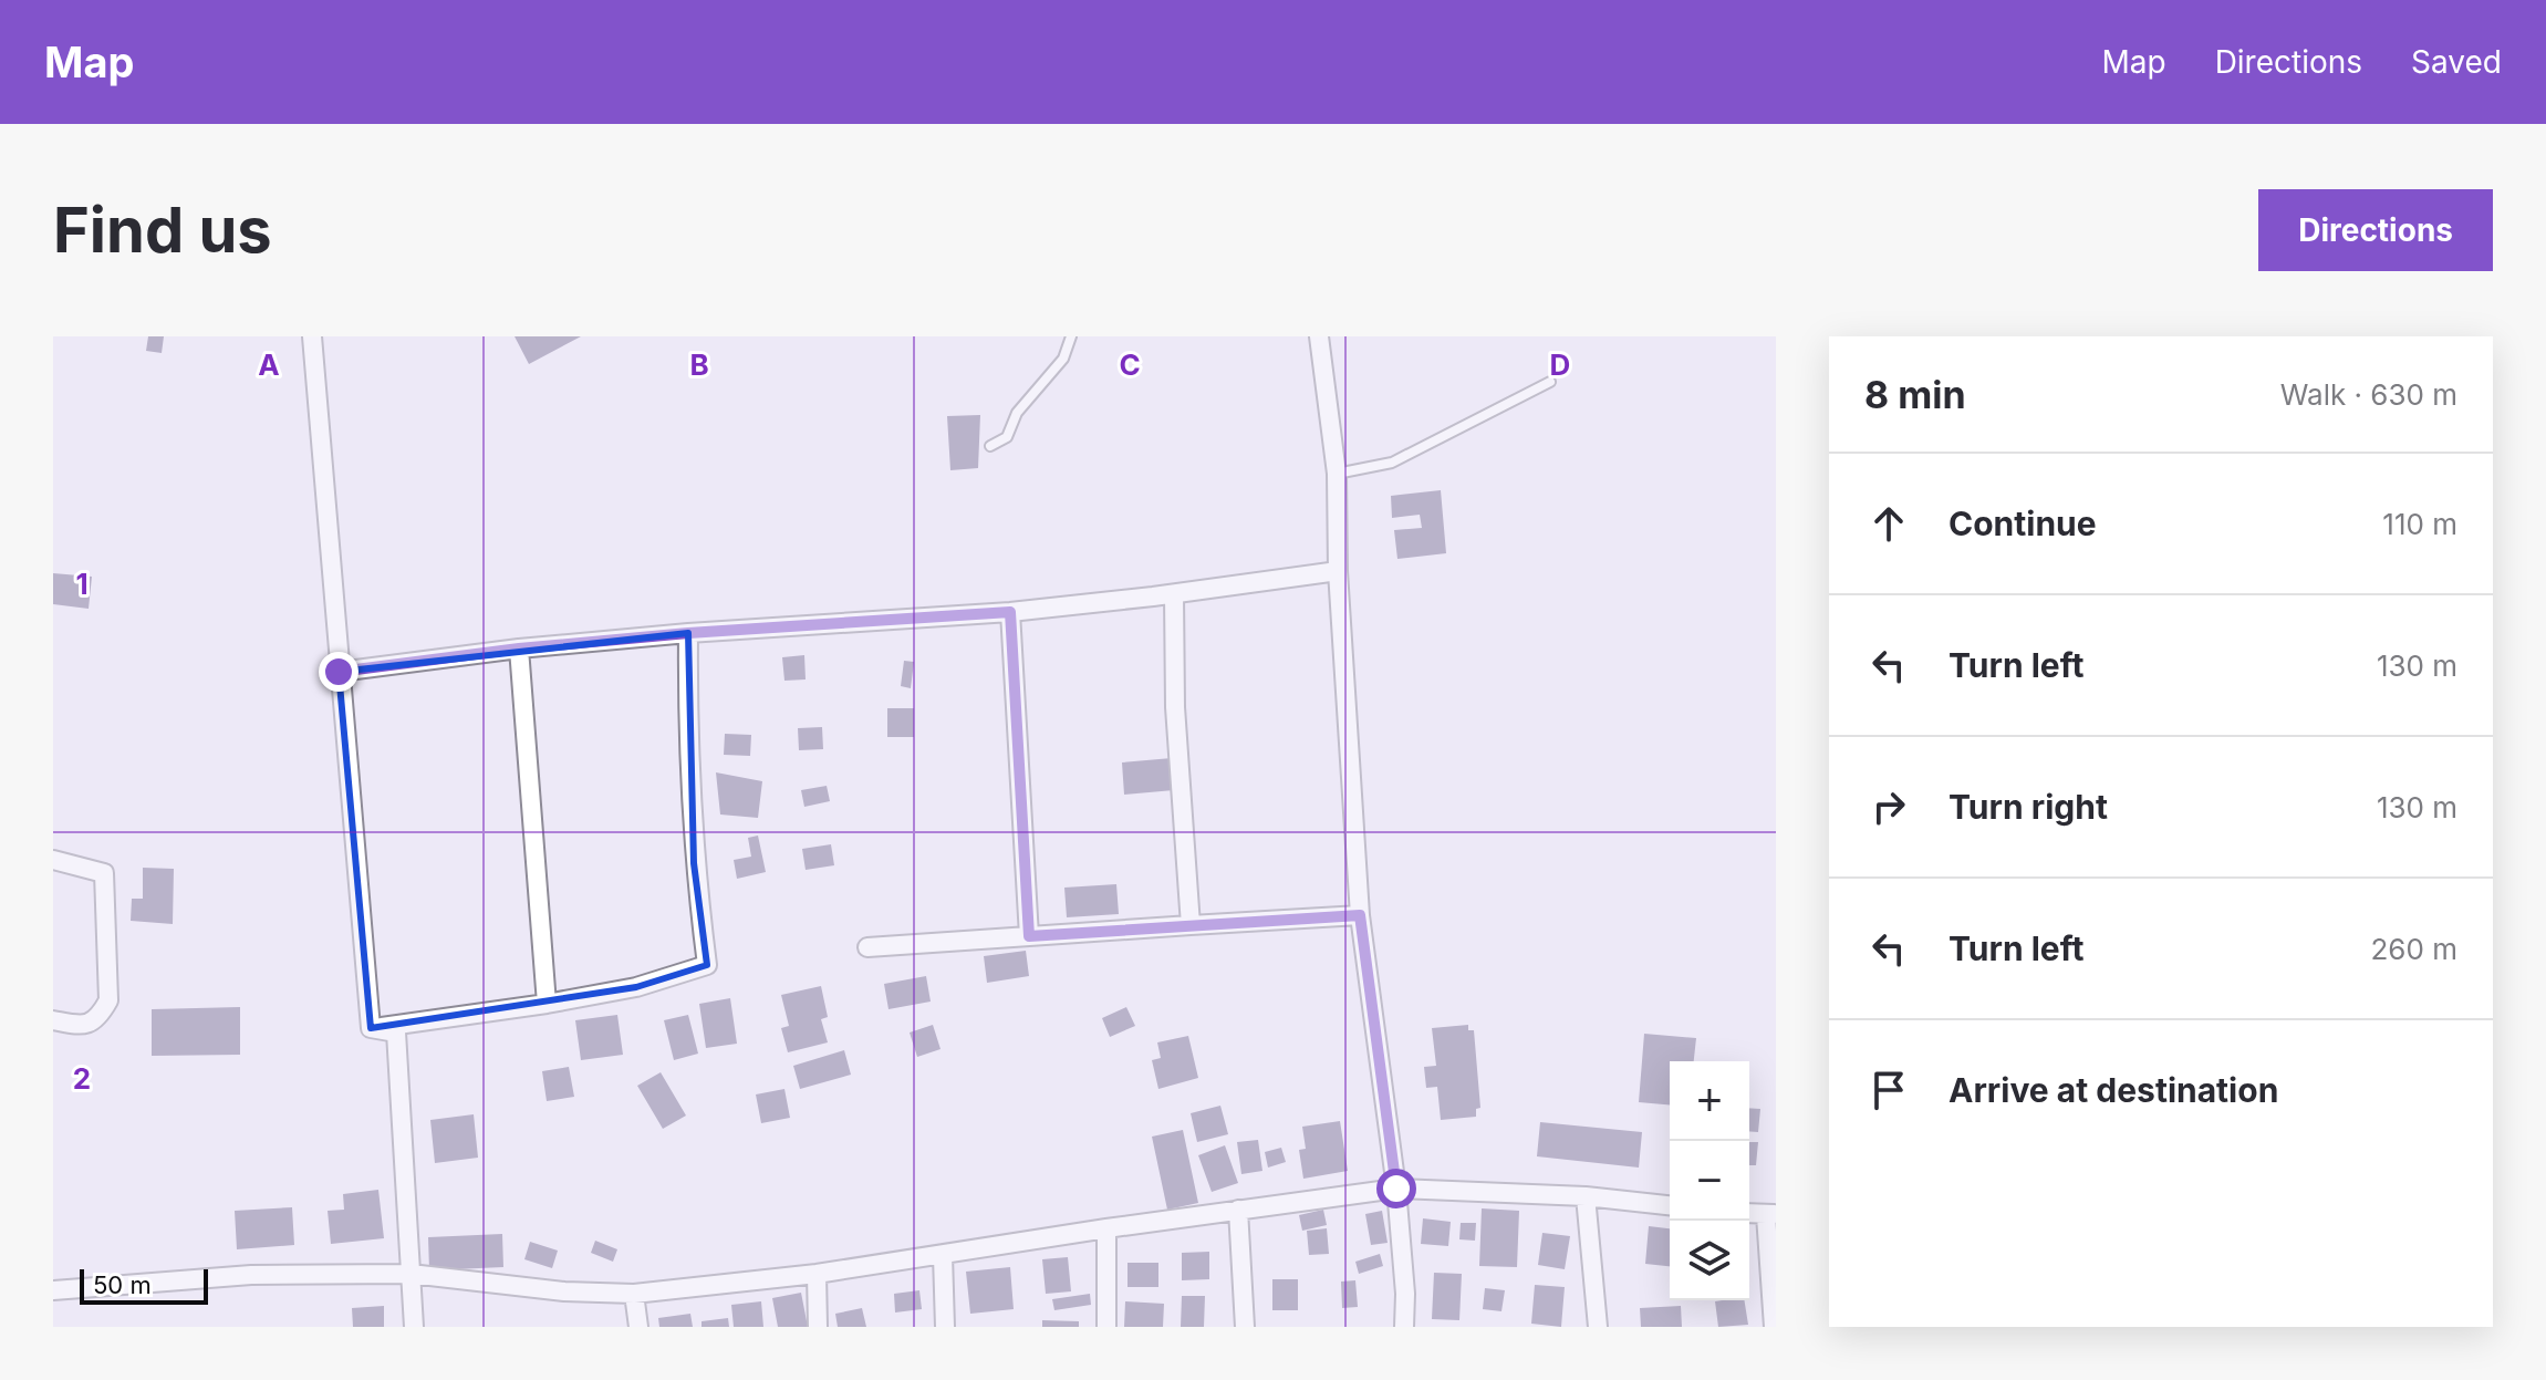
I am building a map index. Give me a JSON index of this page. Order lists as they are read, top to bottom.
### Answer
{
  "scale_bar": "50 m",
  "page": {
    "header": "Map",
    "nav": ["Map", "Directions", "Saved"],
    "buttons": "Directions",
    "title": "Find us",
    "heading": ["8 min", "Walk · 630 m"],
    "list": [
      ["Continue", "110 m"],
      ["Turn left", "130 m"],
      ["Turn right", "130 m"],
      ["Turn left", "260 m"],
      "Arrive at destination"
    ],
    "map_buttons": ["+", "−"],
    "scale": "50 m"
  },
  "grid": {
    "columns": [
      "A",
      "B",
      "C",
      "D"
    ],
    "rows": ["1", "2"]
  }
}
